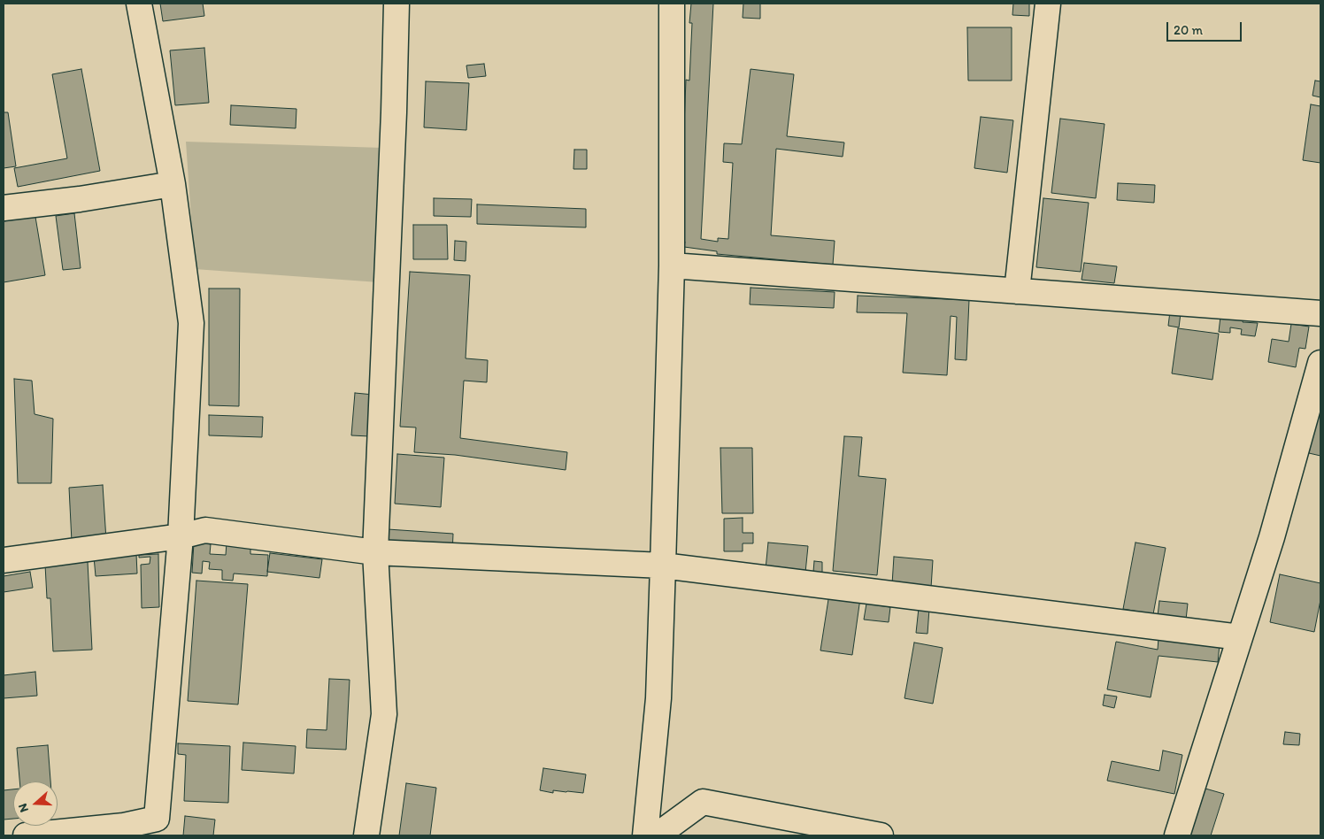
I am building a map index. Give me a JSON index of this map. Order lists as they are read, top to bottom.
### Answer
{
  "scale_bar": "20 m",
  "north": "left"
}
